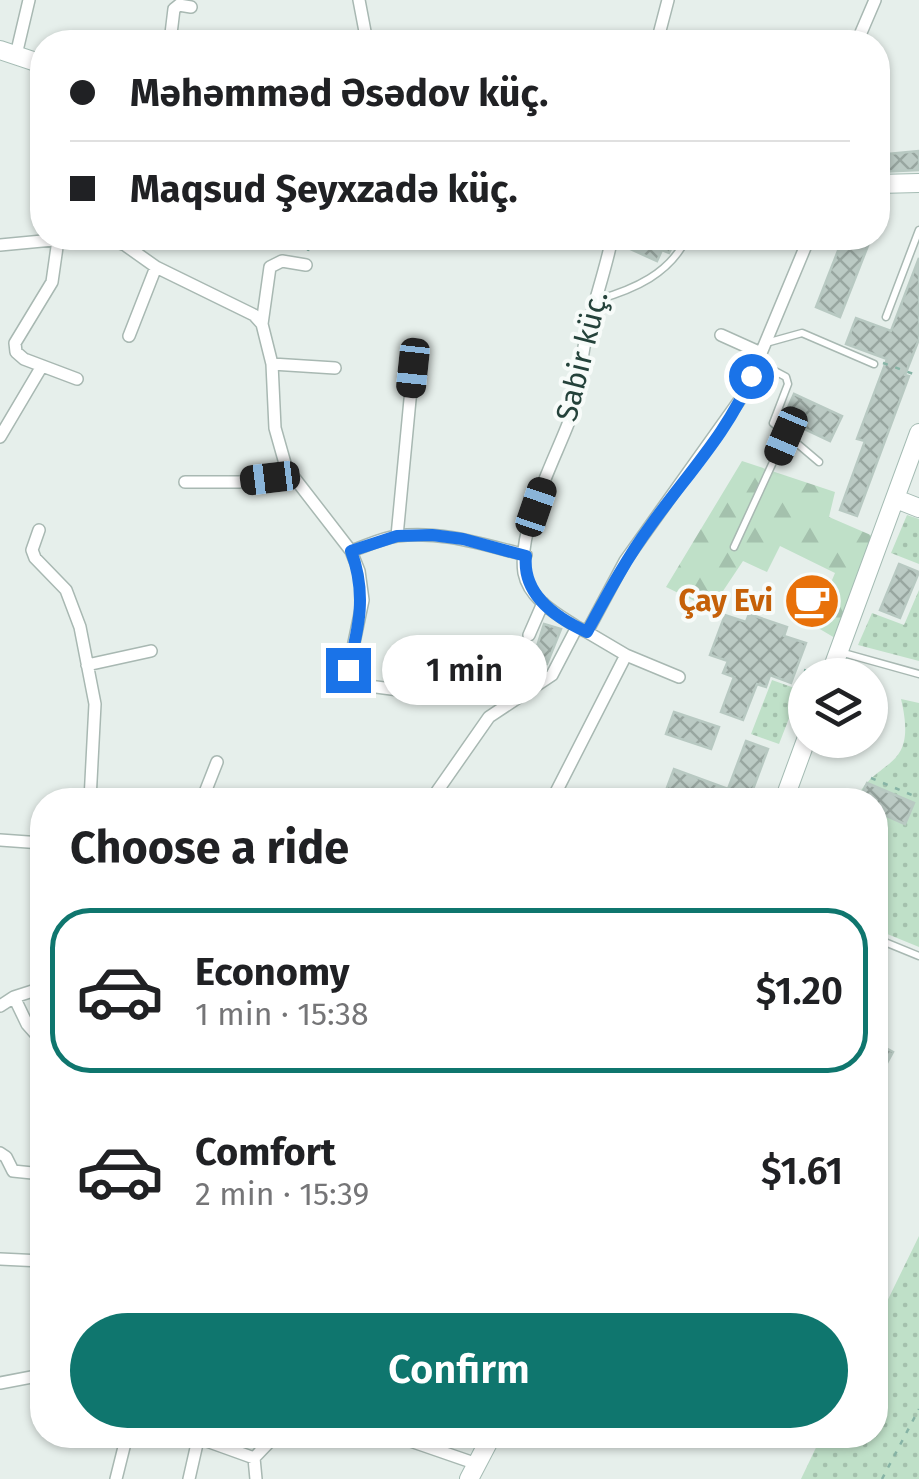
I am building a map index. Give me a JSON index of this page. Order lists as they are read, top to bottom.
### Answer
{
  "streets": {
    "street": ["Sabir küç."]
  },
  "places": {
    "cafe": ["Çay Evi"]
  },
  "page": {
    "banner": ["Məhəmməd Əsədov küç.", "Maqsud Şeyxzadə küç."],
    "bubble": "1 min",
    "heading": "Choose a ride",
    "list": [
      {
        "name": "Economy",
        "note": "1 min · 15:38",
        "value": "$1.20"
      },
      {
        "name": "Comfort",
        "note": "2 min · 15:39",
        "value": "$1.61"
      }
    ],
    "buttons": "Confirm"
  }
}
